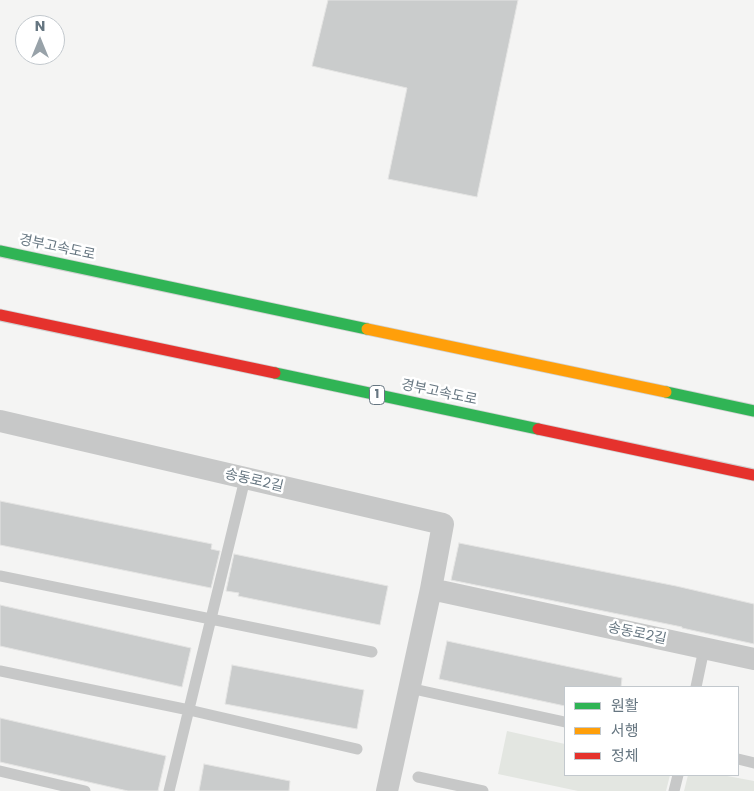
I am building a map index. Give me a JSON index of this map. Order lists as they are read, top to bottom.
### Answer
{
  "streets": {
    "highway": ["경부고속도로", "1"],
    "street": ["송동로2길"]
  },
  "legend": ["원활", "서행", "정체"],
  "north": "top"
}
